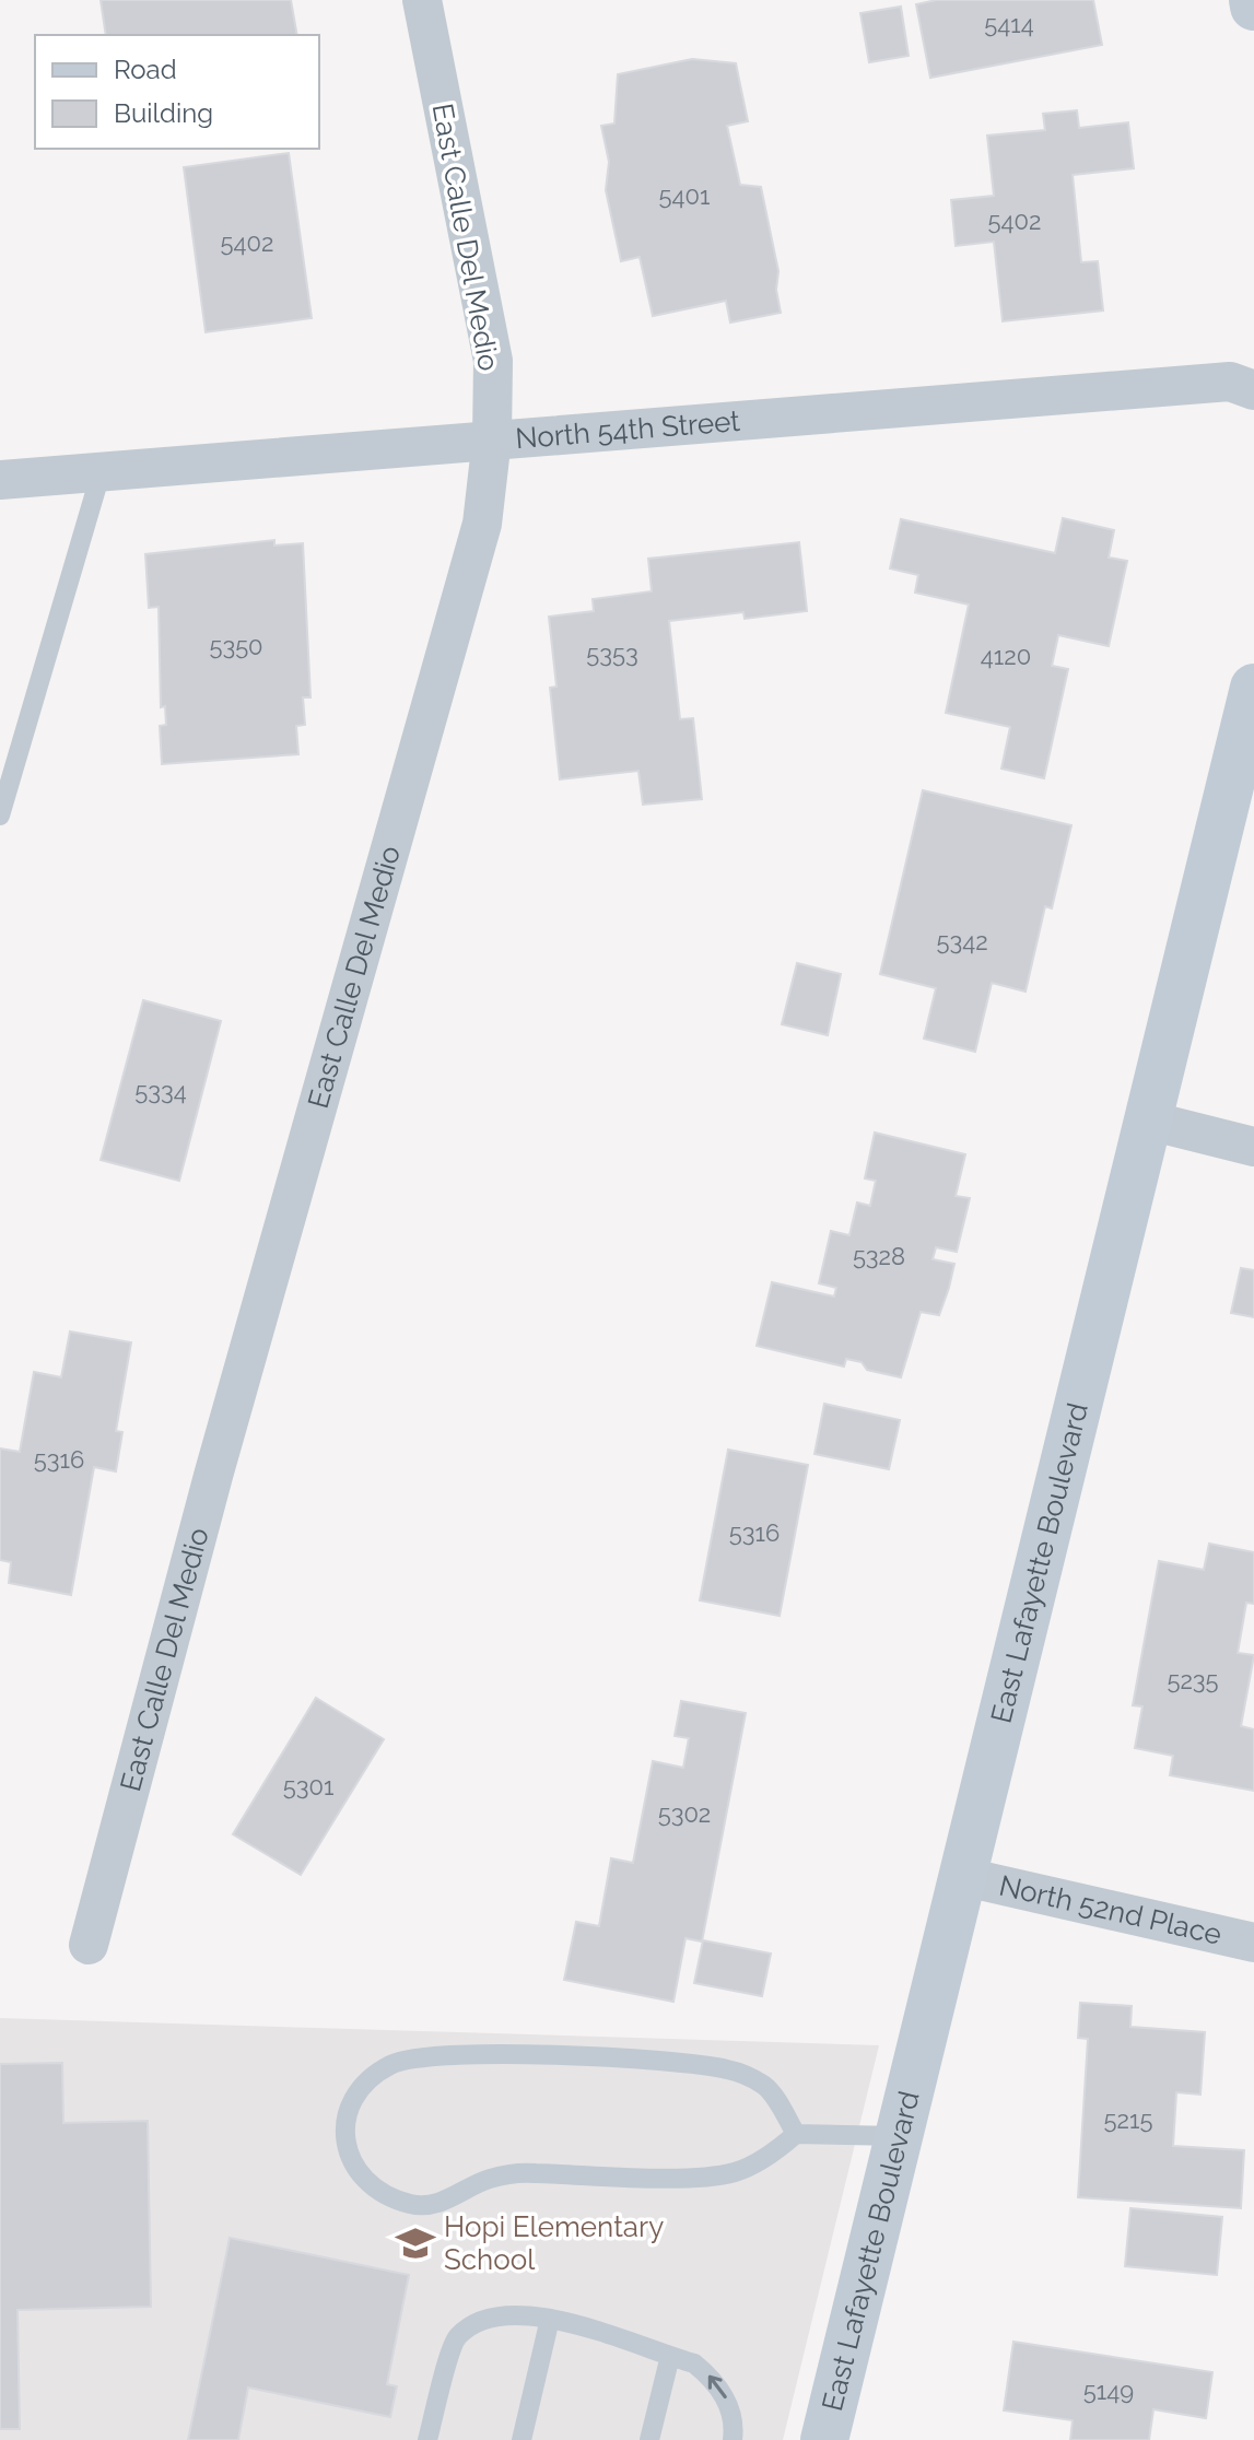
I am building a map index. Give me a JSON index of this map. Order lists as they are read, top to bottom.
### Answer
{
  "streets": {
    "street": [
      "East Calle Del Medio",
      "North 54th Street",
      "East Lafayette Boulevard",
      "North 52nd Place"
    ]
  },
  "crossings": [
    ["East Calle Del Medio", "North 54th Street"],
    ["East Lafayette Boulevard", "North 52nd Place"]
  ],
  "places": {
    "school or university": ["Hopi Elementary School"]
  },
  "house_numbers": [
    "5414",
    "5401",
    "5402",
    "5402",
    "5350",
    "5353",
    "4120",
    "5342",
    "5334",
    "5328",
    "5316",
    "5316",
    "5235",
    "5301",
    "5302",
    "5215",
    "5149"
  ],
  "legend": ["Road", "Building"]
}
